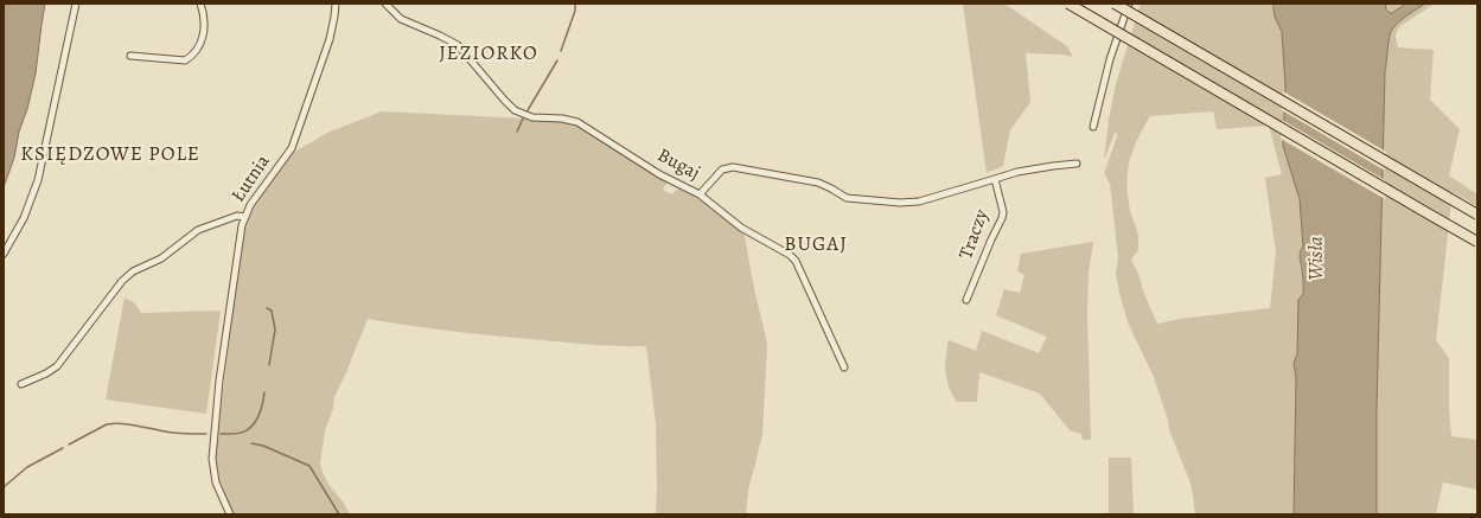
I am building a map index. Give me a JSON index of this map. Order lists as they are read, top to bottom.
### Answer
{
  "streets": {
    "street": ["Bugaj", "Łutnia", "Traczy"]
  },
  "crossings": [
    ["Bugaj", "Traczy"]
  ],
  "districts": ["JEZIORKO", "KSIĘDZOWE POLE", "BUGAJ"],
  "water": ["Wisła"]
}
